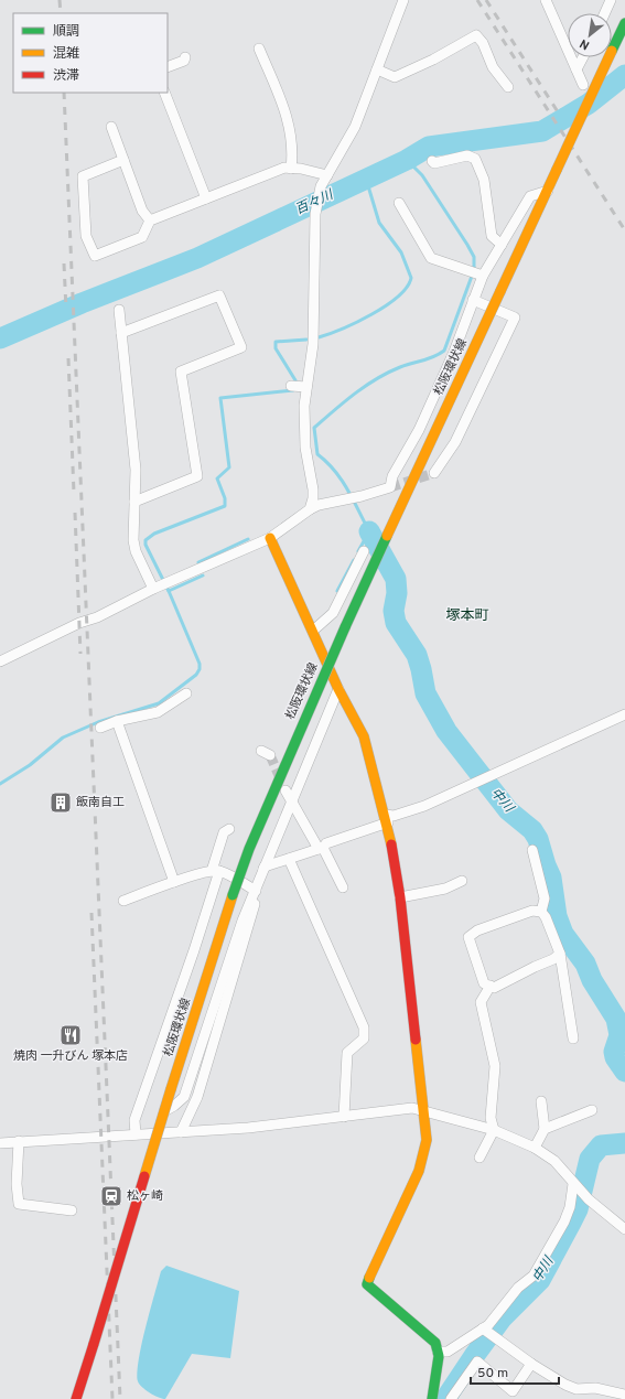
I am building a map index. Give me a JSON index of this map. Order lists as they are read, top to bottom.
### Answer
{
  "streets": {
    "main road": ["松阪環状線"]
  },
  "districts": ["塚本町"],
  "water": ["百々川", "中川"],
  "places": {
    "building": ["飯南自工"],
    "restaurant": ["焼肉 一升びん 塚本店"],
    "station": ["松ヶ崎"]
  },
  "legend": ["順調", "混雑", "渋滞"],
  "scale_bar": "50 m",
  "north": "bottom left"
}
